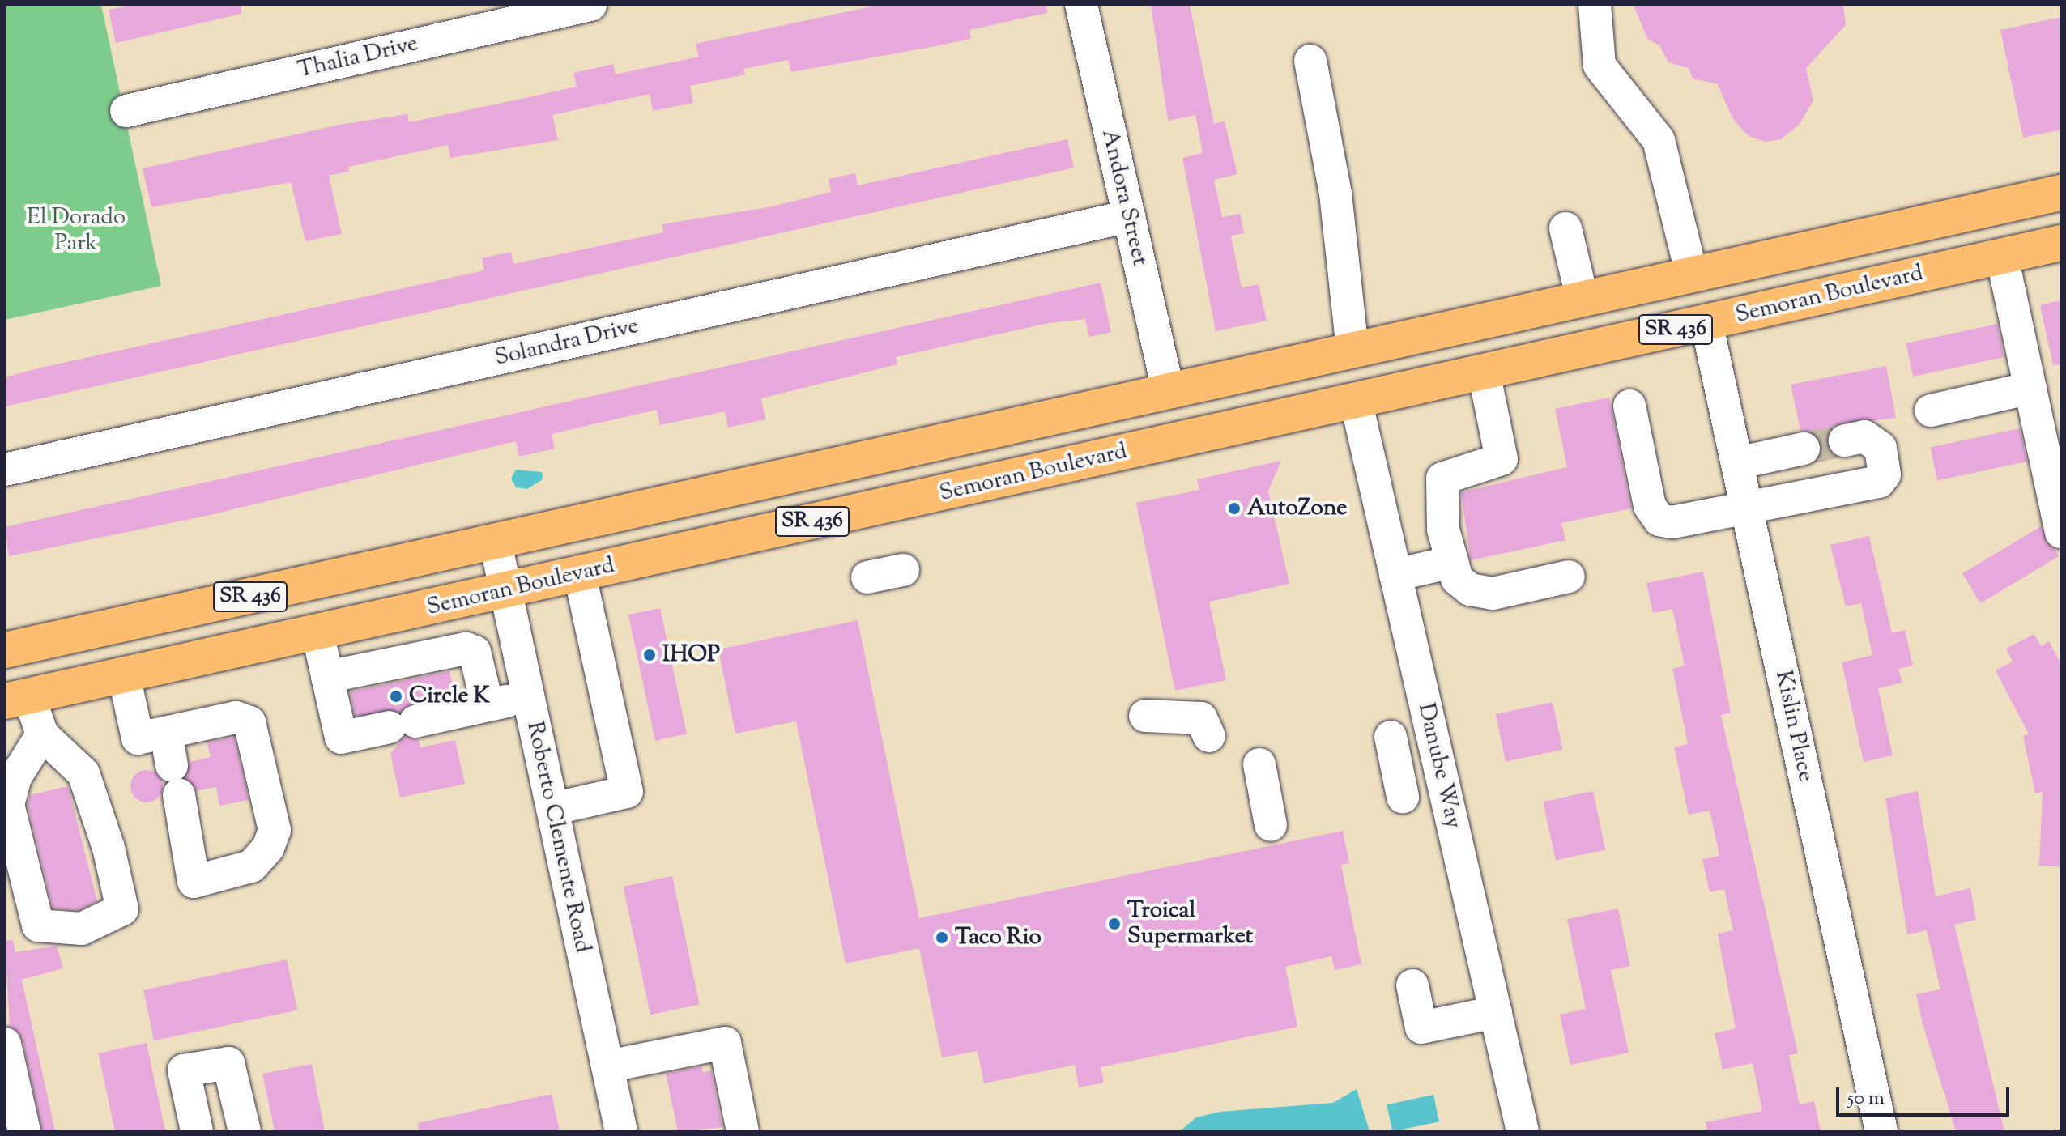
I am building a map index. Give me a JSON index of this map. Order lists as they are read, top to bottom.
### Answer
{
  "streets": {
    "main road": ["Semoran Boulevard", "SR 436"],
    "street": [
      "Thalia Drive",
      "Andora Street",
      "Solandra Drive",
      "Kislin Place",
      "Danube Way",
      "Roberto Clemente Road"
    ]
  },
  "crossings": [
    ["Andora Street", "SR 436"],
    ["Andora Street", "Solandra Drive"],
    ["Semoran Boulevard", "Kislin Place"],
    ["Semoran Boulevard", "Danube Way"],
    ["Semoran Boulevard", "Roberto Clemente Road"],
    ["SR 436", "Roberto Clemente Road"]
  ],
  "parks": ["El Dorado Park"],
  "places": [
    "AutoZone",
    "IHOP",
    "Circle K",
    "Troical Supermarket",
    "Taco Rio"
  ],
  "scale_bar": "50 m"
}
